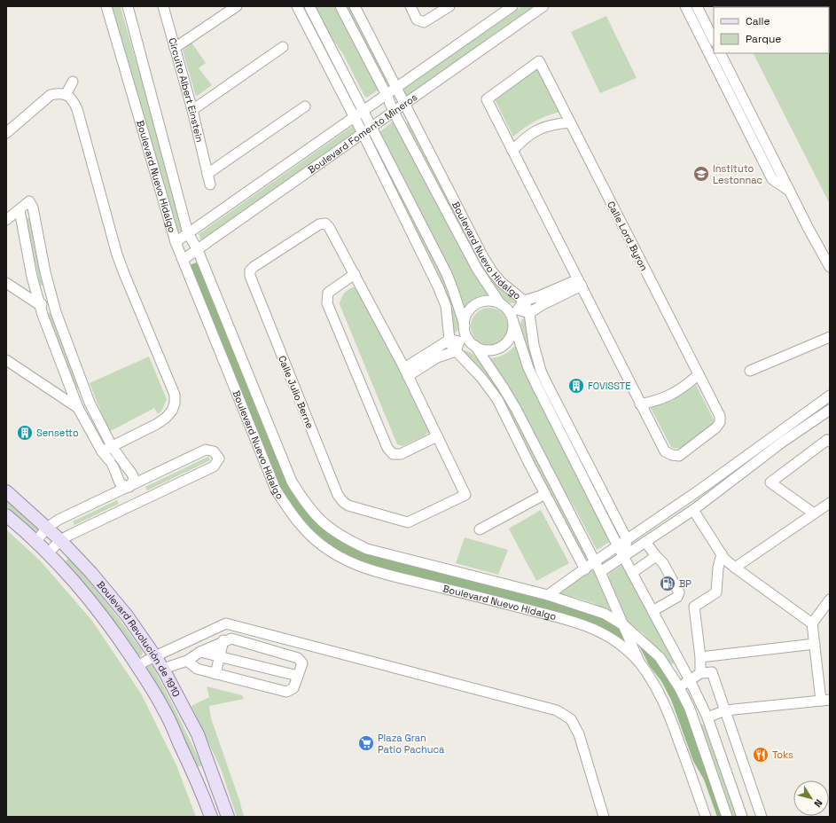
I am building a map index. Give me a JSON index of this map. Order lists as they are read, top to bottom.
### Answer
{
  "streets": {
    "main road": ["Boulevard Revolución de 1910"],
    "street": [
      "Circuito Albert Einstein",
      "Boulevard Fomento Mineros",
      "Boulevard Nuevo Hidalgo",
      "Calle Lord Byron",
      "Calle Julio Berne"
    ]
  },
  "crossings": [
    ["Boulevard Fomento Mineros", "Boulevard Nuevo Hidalgo"]
  ],
  "places": {
    "school or university": ["Instituto Lestonnac"],
    "building": ["FOVISSTE", "Sensetto"],
    "fuel station": ["BP"],
    "supermarket": ["Plaza Gran Patio Pachuca"],
    "restaurant": ["Toks"]
  },
  "legend": ["Calle", "Parque"],
  "north": "bottom right"
}
